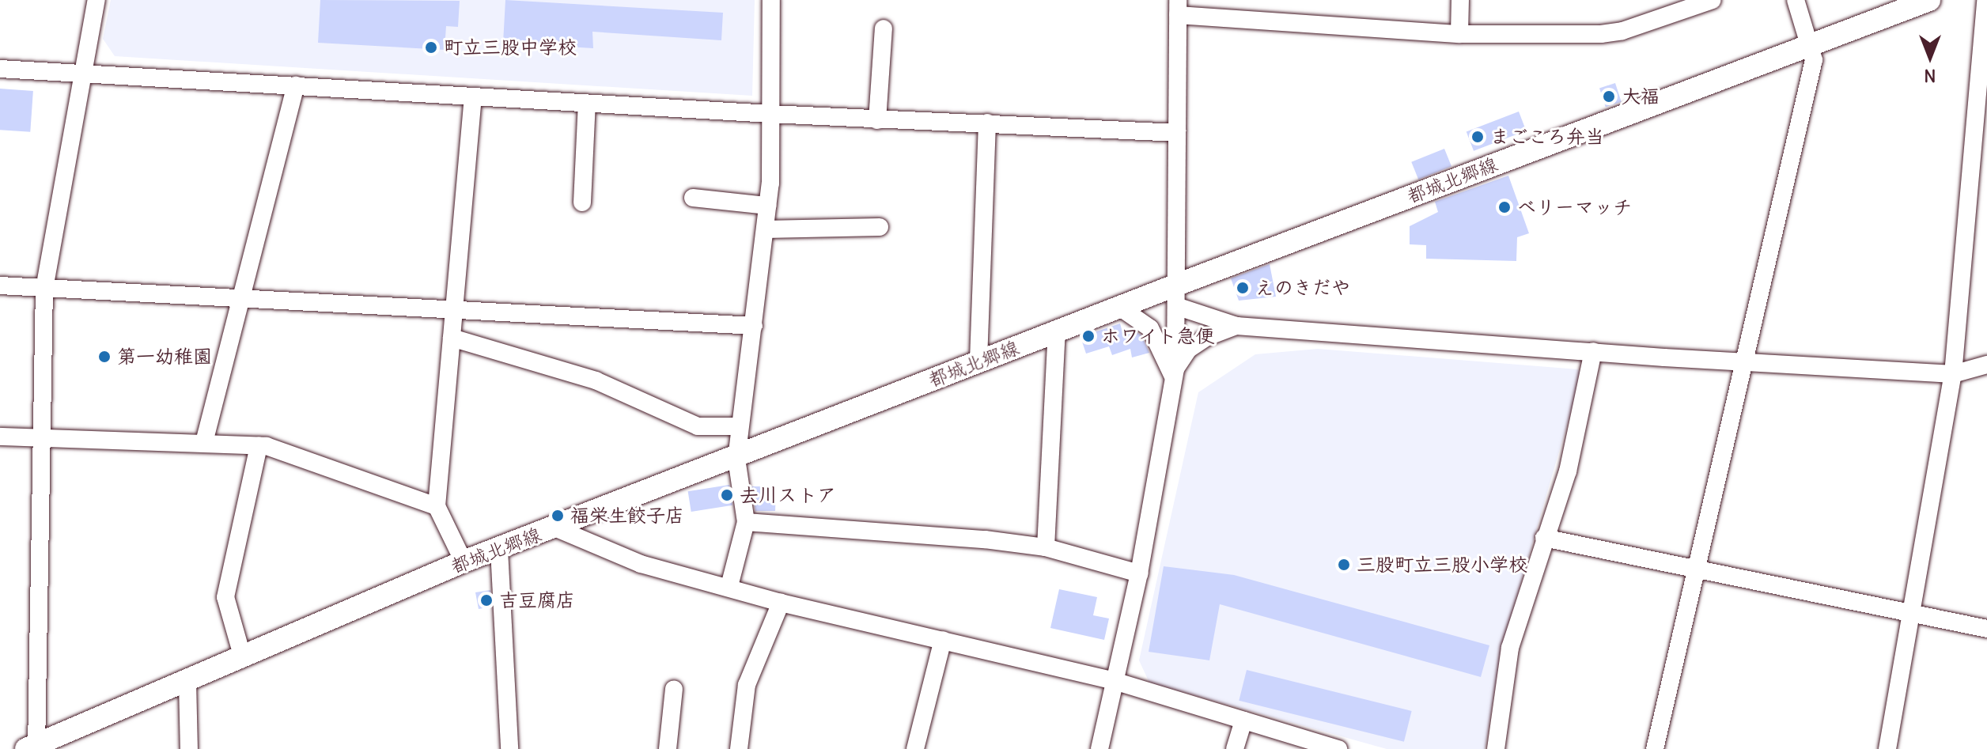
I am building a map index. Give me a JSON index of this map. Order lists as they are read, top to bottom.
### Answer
{
  "streets": {
    "main road": ["都城北郷線"]
  },
  "places": [
    "町立三股中学校",
    "大福",
    "まごころ弁当",
    "ベリーマッチ",
    "えのきだや",
    "ホワイト急便",
    "第一幼稚園",
    "去川ストア",
    "福栄生餃子店",
    "三股町立三股小学校",
    "吉豆腐店"
  ],
  "north": "bottom"
}
